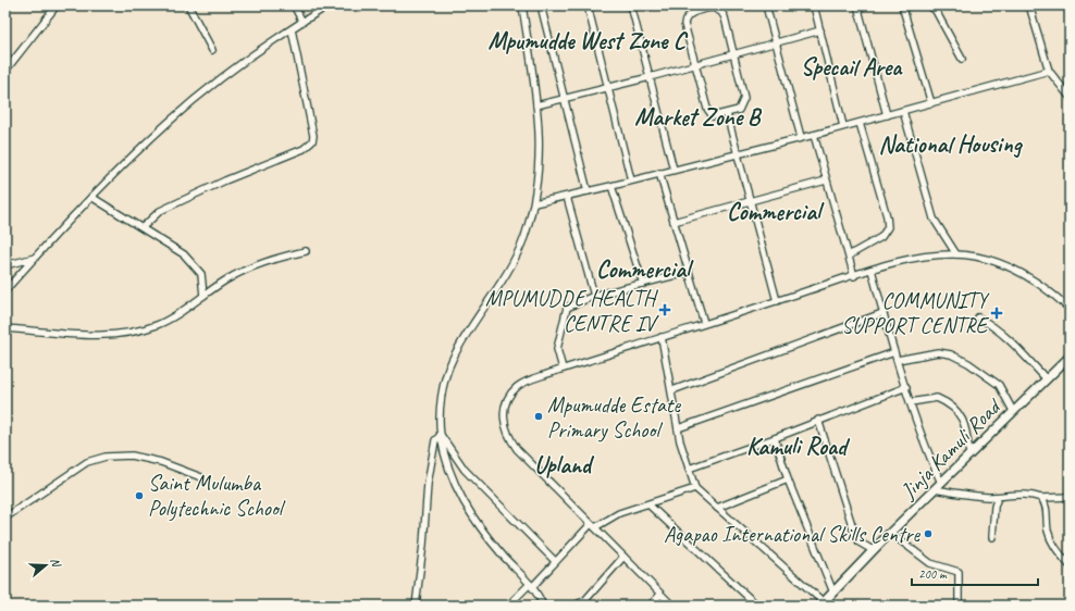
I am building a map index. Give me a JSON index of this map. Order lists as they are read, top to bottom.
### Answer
{
  "streets": {
    "main road": ["Jinja Kamuli Road"]
  },
  "districts": [
    "Mpumudde West Zone C",
    "Specail Area",
    "Market Zone B",
    "National Housing",
    "Commercial",
    "Commercial",
    "Kamuli Road",
    "Upland"
  ],
  "places": {
    "health": ["MPUMUDDE HEALTH CENTRE IV", "COMMUNITY SUPPORT CENTRE"],
    "other": ["Mpumudde Estate Primary School", "Saint Mulumba Polytechnic School", "Agapao International Skills Centre"]
  },
  "scale_bar": "200 m",
  "north": "right"
}
